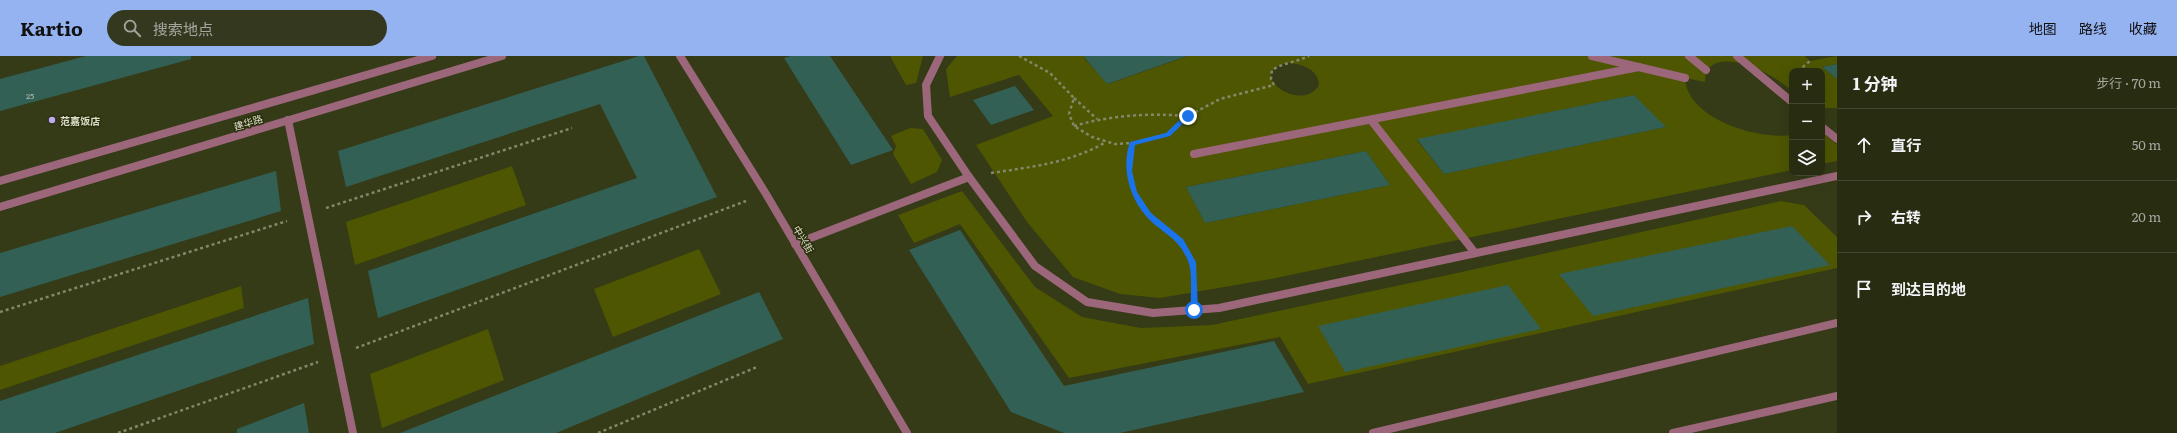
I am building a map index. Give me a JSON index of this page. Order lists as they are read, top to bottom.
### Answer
{
  "streets": {
    "street": ["建华路", "中兴街"]
  },
  "places": ["范嘉饭店"],
  "house_numbers": ["25"],
  "page": {
    "header": "Kartio",
    "search": "搜索地点",
    "nav": ["地图", "路线", "收藏"],
    "heading": ["1 分钟", "步行 · 70 m"],
    "map_buttons": ["+", "−"],
    "list": [
      ["直行", "50 m"],
      ["右转", "20 m"],
      "到达目的地"
    ]
  }
}
